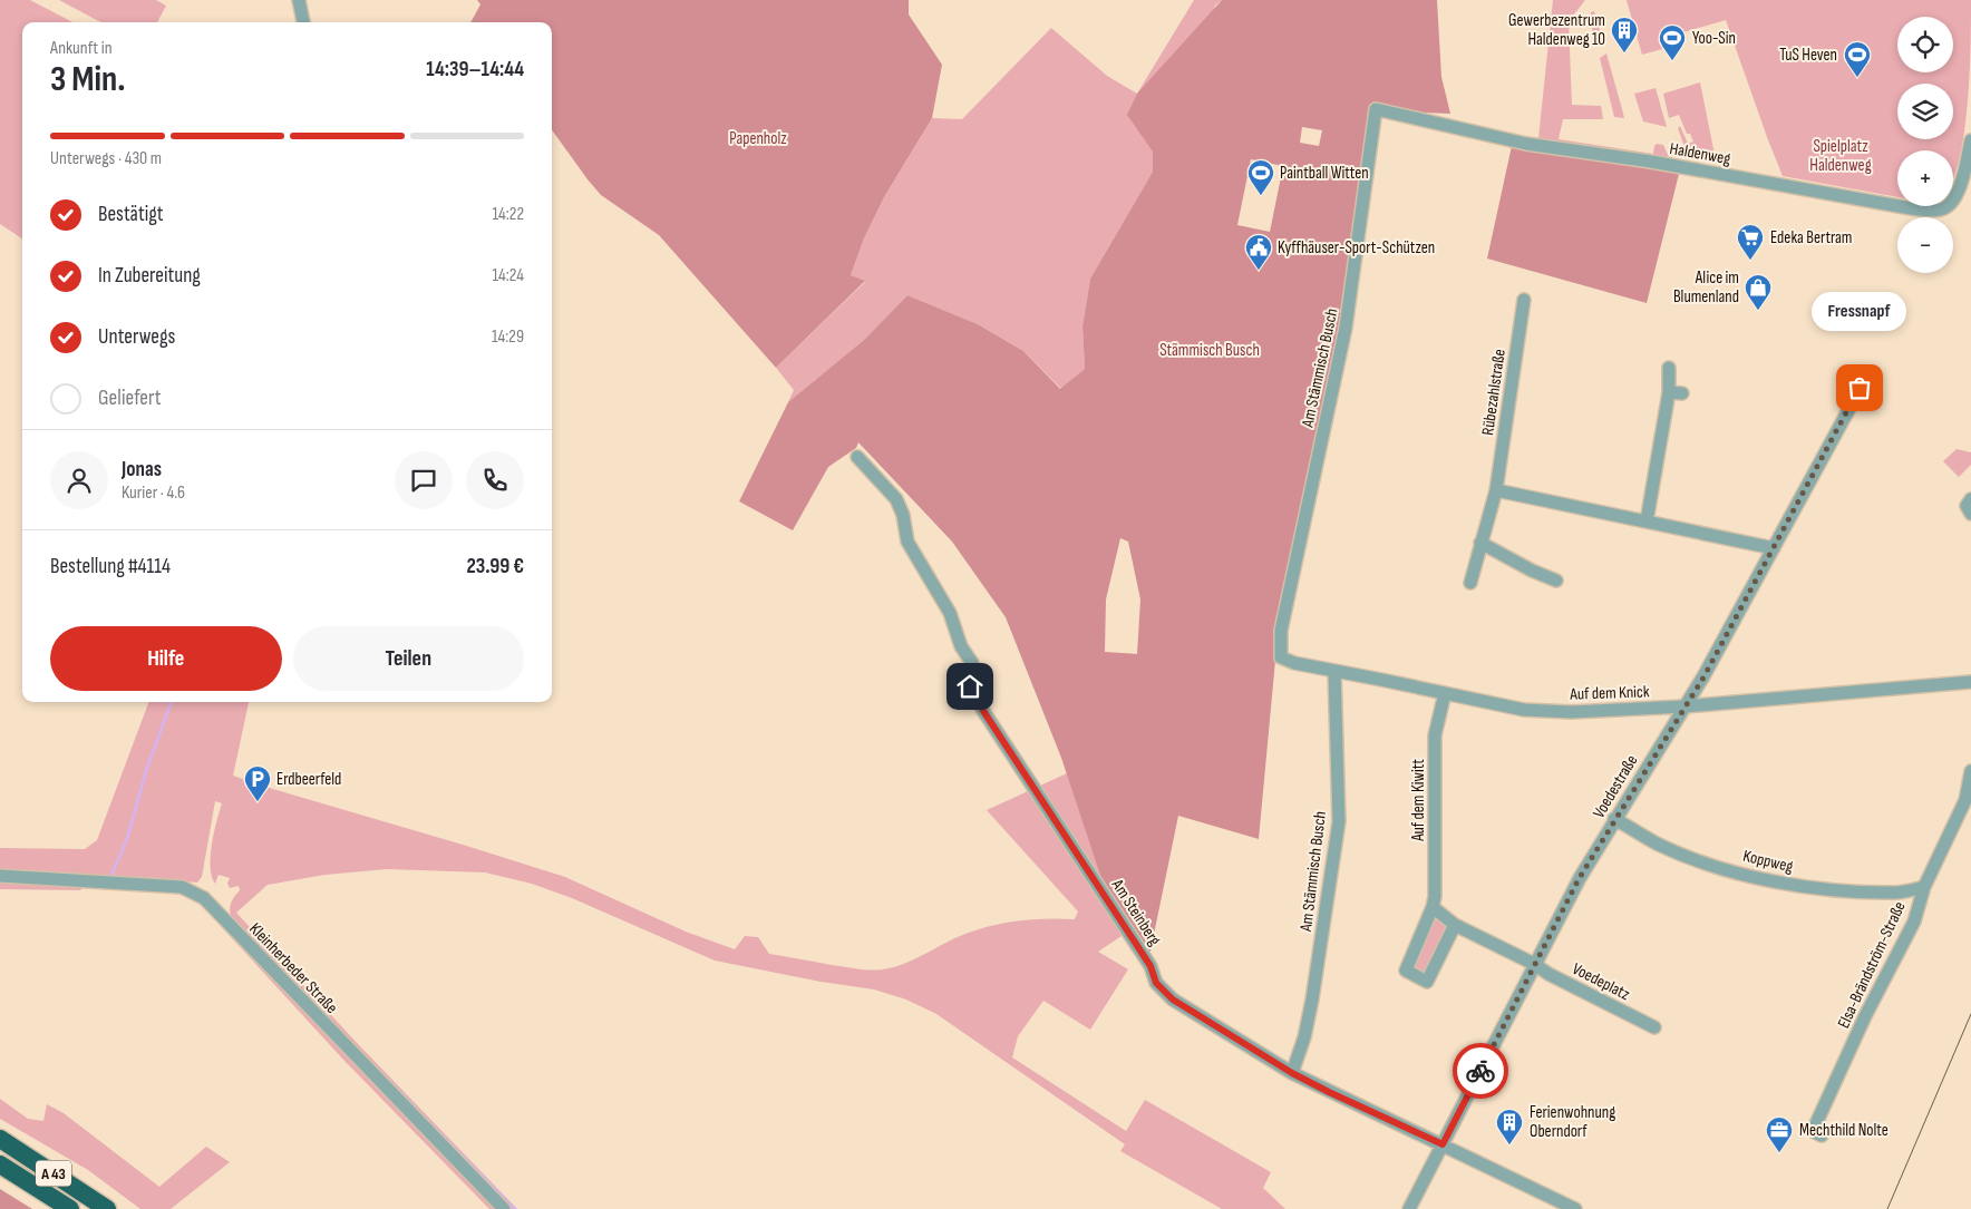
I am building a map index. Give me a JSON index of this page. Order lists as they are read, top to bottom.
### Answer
{
  "streets": {
    "highway": ["A 43"],
    "street": [
      "Haldenweg",
      "Am Stämmisch Busch",
      "Rübezahlstraße",
      "Auf dem Knick",
      "Voedestraße",
      "Auf dem Kiwitt",
      "Koppweg",
      "Am Steinberg",
      "Elsa-Brändström-Straße",
      "Kleinherbeder Straße",
      "Voedeplatz"
    ]
  },
  "crossings": [
    ["Haldenweg", "Am Stämmisch Busch"],
    ["Am Stämmisch Busch", "Auf dem Knick"],
    ["Am Stämmisch Busch", "Am Steinberg"],
    ["Auf dem Knick", "Voedestraße"],
    ["Auf dem Knick", "Auf dem Kiwitt"],
    ["Voedestraße", "Koppweg"],
    ["Voedestraße", "Am Steinberg"],
    ["Voedestraße", "Voedeplatz"],
    ["Koppweg", "Elsa-Brändström-Straße"]
  ],
  "parks": ["Papenholz", "Spielplatz Haldenweg", "Stämmisch Busch"],
  "places": {
    "building": ["Gewerbezentrum Haldenweg 10", "Ferienwohnung Oberndorf"],
    "sports": ["Yoo-Sin", "TuS Heven", "Paintball Witten"],
    "supermarket": ["Edeka Bertram"],
    "public building": ["Kyffhäuser-Sport-Schützen"],
    "shop": ["Alice im Blumenland"],
    "other": ["Fressnapf"],
    "parking": ["Erdbeerfeld"],
    "office": ["Mechthild Nolte"]
  },
  "page": {
    "map_buttons": ["+", "−"],
    "heading": ["3 Min.", "Ankunft in", "14:39–14:44"],
    "panel": [
      "Jonas",
      "Kurier · 4.6",
      "Bestellung #4114",
      "23.99 €"
    ],
    "bar": "Unterwegs · 430 m",
    "list": [
      ["Bestätigt", "14:22"],
      ["In Zubereitung", "14:24"],
      ["Unterwegs", "14:29"],
      "Geliefert"
    ],
    "bubble": "Fressnapf",
    "buttons": ["Hilfe", "Teilen"]
  }
}
